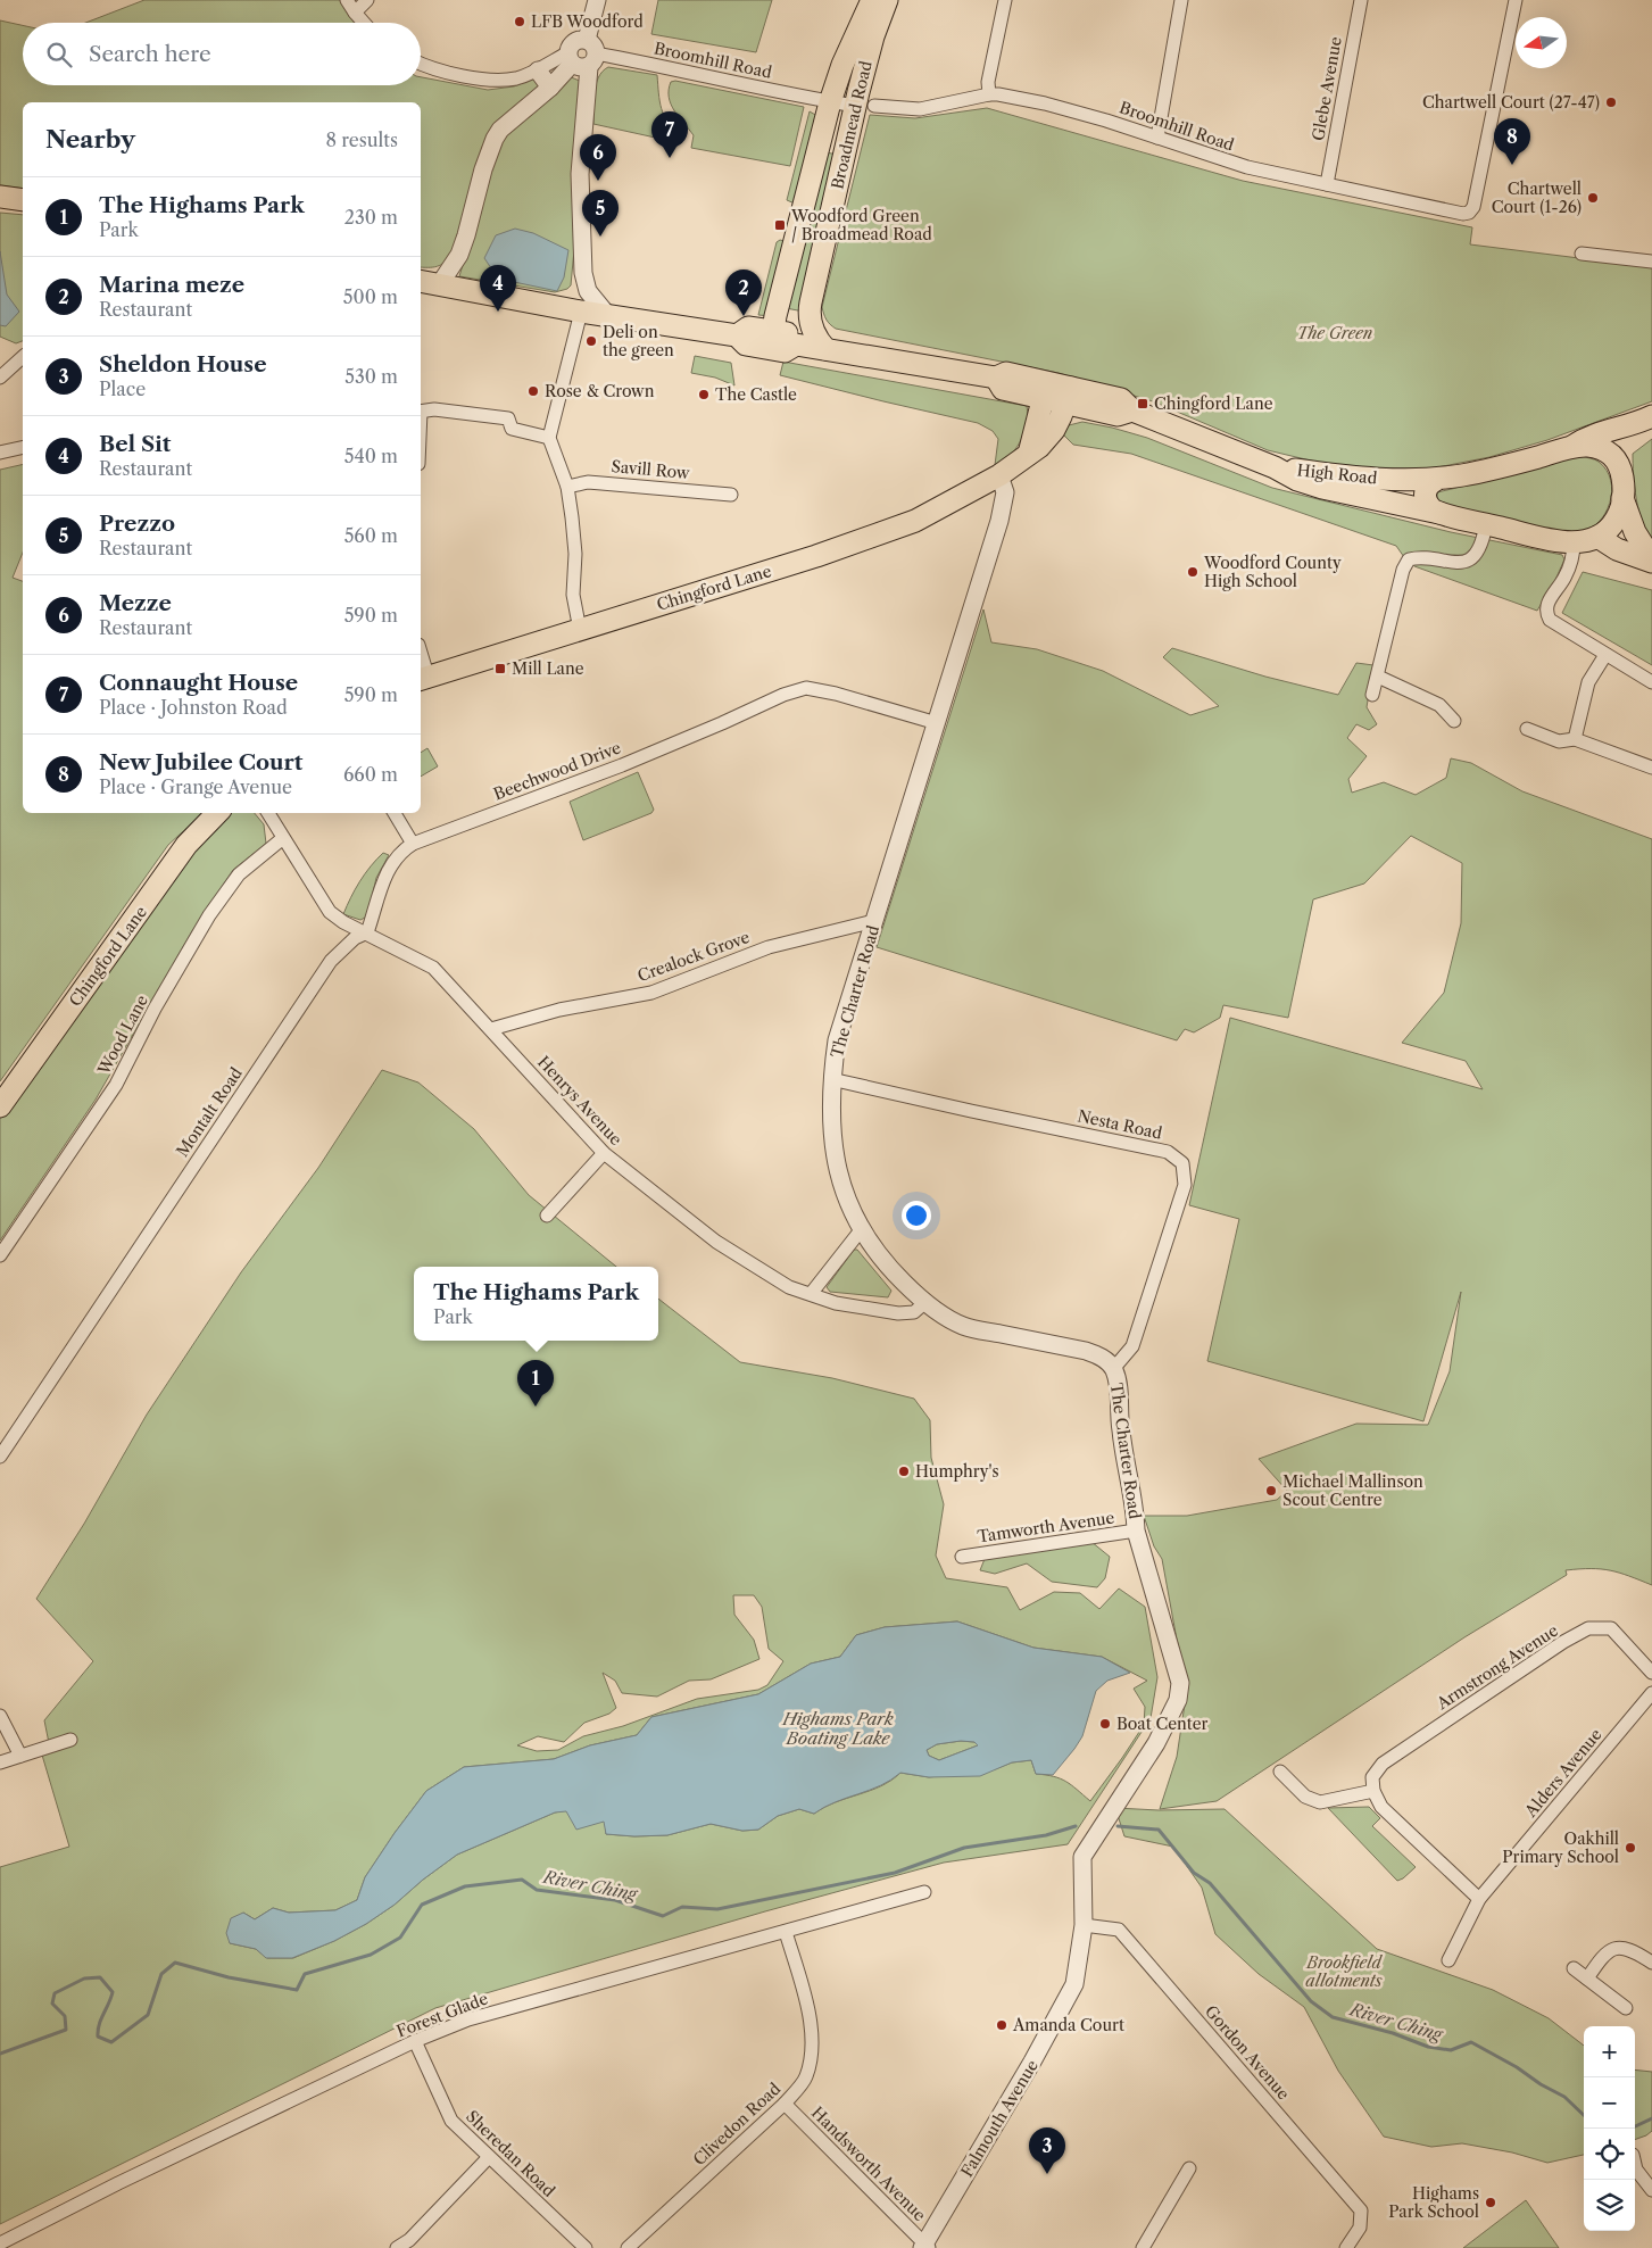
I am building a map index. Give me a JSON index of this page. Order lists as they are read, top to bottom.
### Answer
{
  "streets": {
    "main road": ["Broadmead Road", "High Road", "Chingford Lane"],
    "street": [
      "Broomhill Road",
      "Glebe Avenue",
      "Savill Row",
      "Beechwood Drive",
      "Crealock Grove",
      "The Charter Road",
      "Wood Lane",
      "Henrys Avenue",
      "Montalt Road",
      "Nesta Road",
      "Tamworth Avenue",
      "Armstrong Avenue",
      "Alders Avenue",
      "Forest Glade",
      "Gordon Avenue",
      "Falmouth Avenue",
      "Clivedon Road",
      "Sheredan Road",
      "Handsworth Avenue"
    ]
  },
  "crossings": [
    ["Broomhill Road", "Glebe Avenue"],
    ["Broomhill Road", "Broadmead Road"],
    ["Chingford Lane", "The Charter Road"],
    ["Beechwood Drive", "The Charter Road"],
    ["Beechwood Drive", "Henrys Avenue"],
    ["Beechwood Drive", "Montalt Road"],
    ["Crealock Grove", "The Charter Road"],
    ["Crealock Grove", "Henrys Avenue"],
    ["The Charter Road", "Henrys Avenue"],
    ["The Charter Road", "Nesta Road"],
    ["The Charter Road", "Tamworth Avenue"],
    ["The Charter Road", "Falmouth Avenue"],
    ["Henrys Avenue", "Montalt Road"],
    ["Forest Glade", "Clivedon Road"],
    ["Forest Glade", "Sheredan Road"],
    ["Gordon Avenue", "Falmouth Avenue"],
    ["Falmouth Avenue", "Handsworth Avenue"],
    ["Clivedon Road", "Handsworth Avenue"]
  ],
  "water": ["Highams Park Boating Lake", "River Ching"],
  "parks": ["The Green", "Brookfield allotments"],
  "places": {
    "other": [
      "LFB Woodford",
      "Chartwell Court (27-47)",
      "Chartwell Court (1-26)",
      "Deli on the green",
      "Rose & Crown",
      "The Castle",
      "Woodford County High School",
      "Humphry's",
      "Michael Mallinson Scout Centre",
      "Boat Center",
      "Oakhill Primary School",
      "Amanda Court",
      "Highams Park School"
    ],
    "transit": ["Woodford Green / Broadmead Road", "Chingford Lane", "Mill Lane"]
  },
  "north": "left",
  "page": {
    "search": "Search here",
    "heading": ["Nearby", "8 results"],
    "pins": [
      "7",
      "8",
      "6",
      "5",
      "4",
      "2",
      "1",
      "3"
    ],
    "list": [
      {
        "mark": "1",
        "name": "The Highams Park",
        "note": "Park",
        "value": "230 m"
      },
      {
        "mark": "2",
        "name": "Marina meze",
        "note": "Restaurant",
        "value": "500 m"
      },
      {
        "mark": "3",
        "name": "Sheldon House",
        "note": "Place",
        "value": "530 m"
      },
      {
        "mark": "4",
        "name": "Bel Sit",
        "note": "Restaurant",
        "value": "540 m"
      },
      {
        "mark": "5",
        "name": "Prezzo",
        "note": "Restaurant",
        "value": "560 m"
      },
      {
        "mark": "6",
        "name": "Mezze",
        "note": "Restaurant",
        "value": "590 m"
      },
      {
        "mark": "7",
        "name": "Connaught House",
        "note": "Place · Johnston Road",
        "value": "590 m"
      },
      {
        "mark": "8",
        "name": "New Jubilee Court",
        "note": "Place · Grange Avenue",
        "value": "660 m"
      }
    ],
    "popup": ["The Highams Park", "Park"],
    "map_buttons": ["+", "−"]
  }
}
